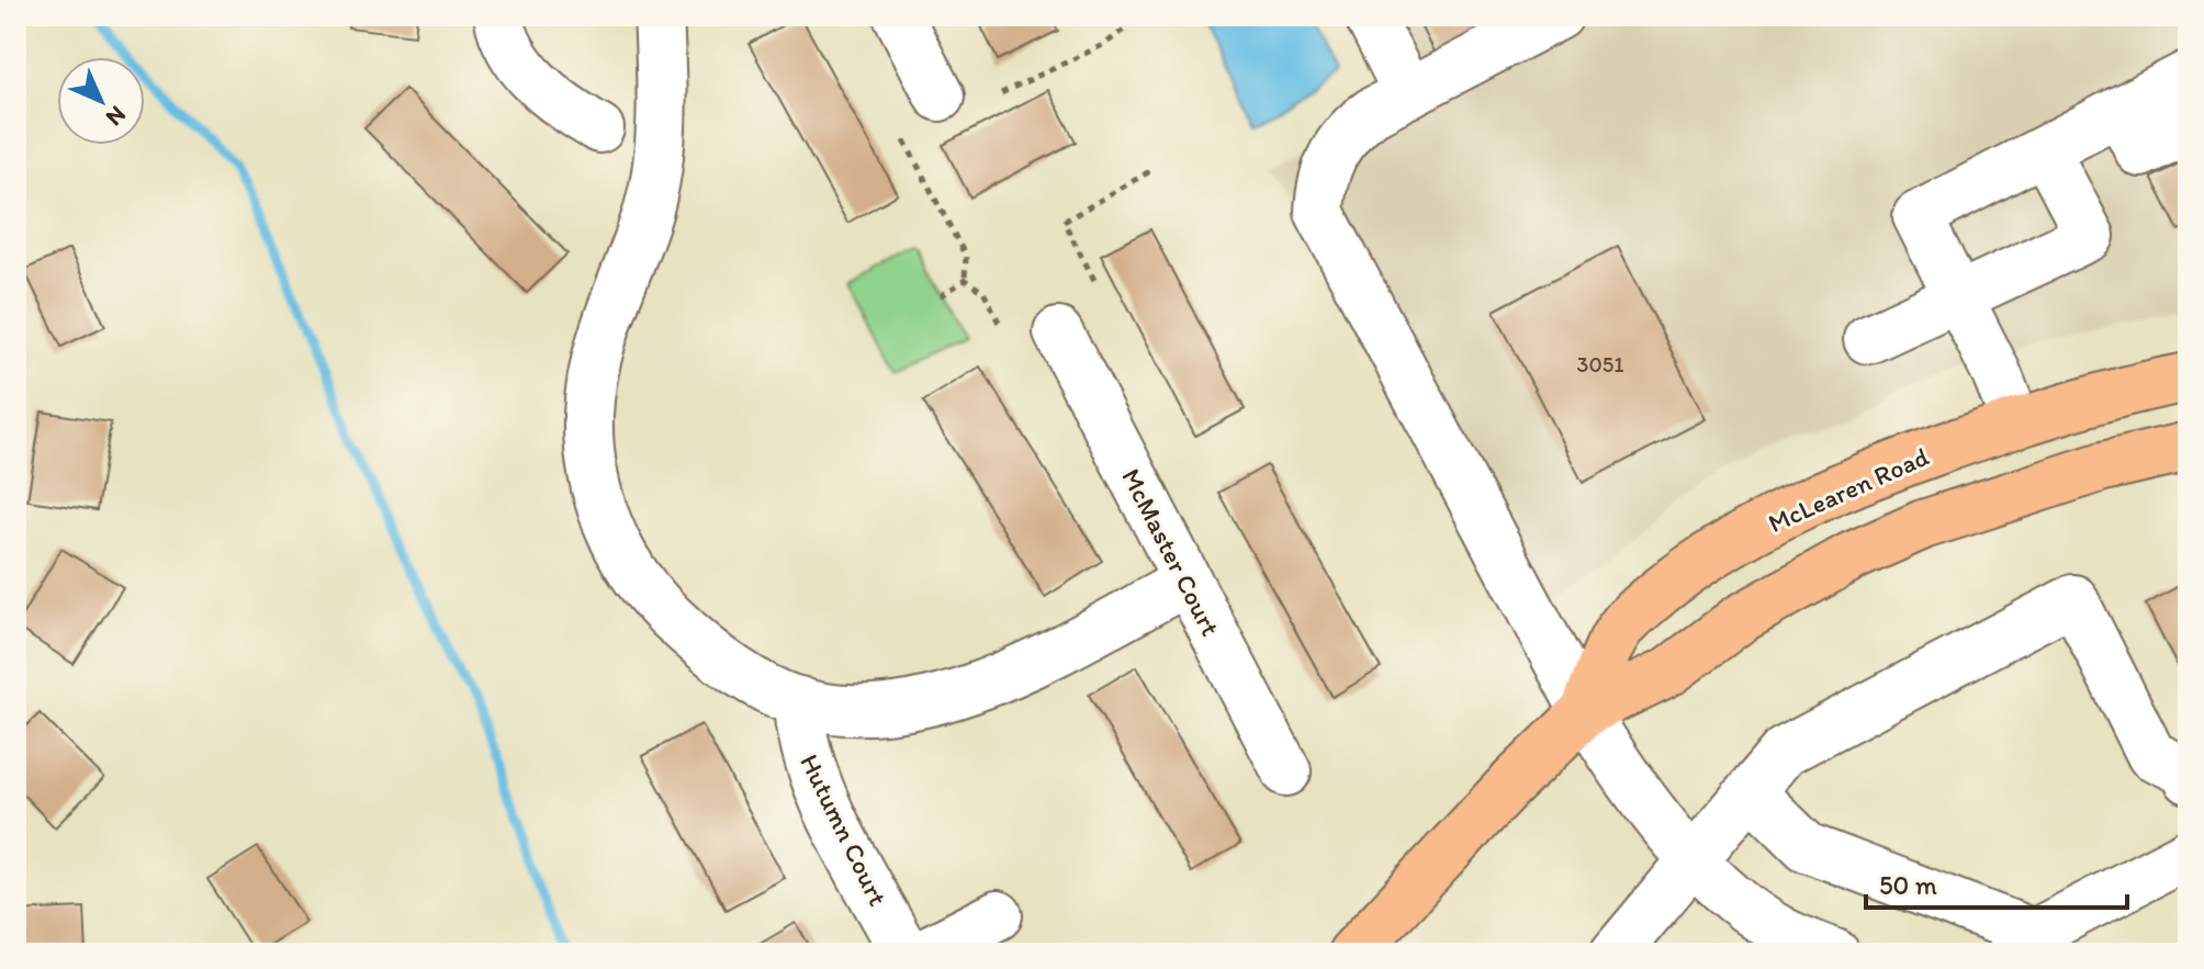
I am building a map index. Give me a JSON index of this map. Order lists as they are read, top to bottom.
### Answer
{
  "streets": {
    "main road": ["McLearen Road"],
    "street": ["McMaster Court", "Hutumn Court"]
  },
  "house_numbers": ["3051"],
  "scale_bar": "50 m",
  "north": "bottom right"
}
